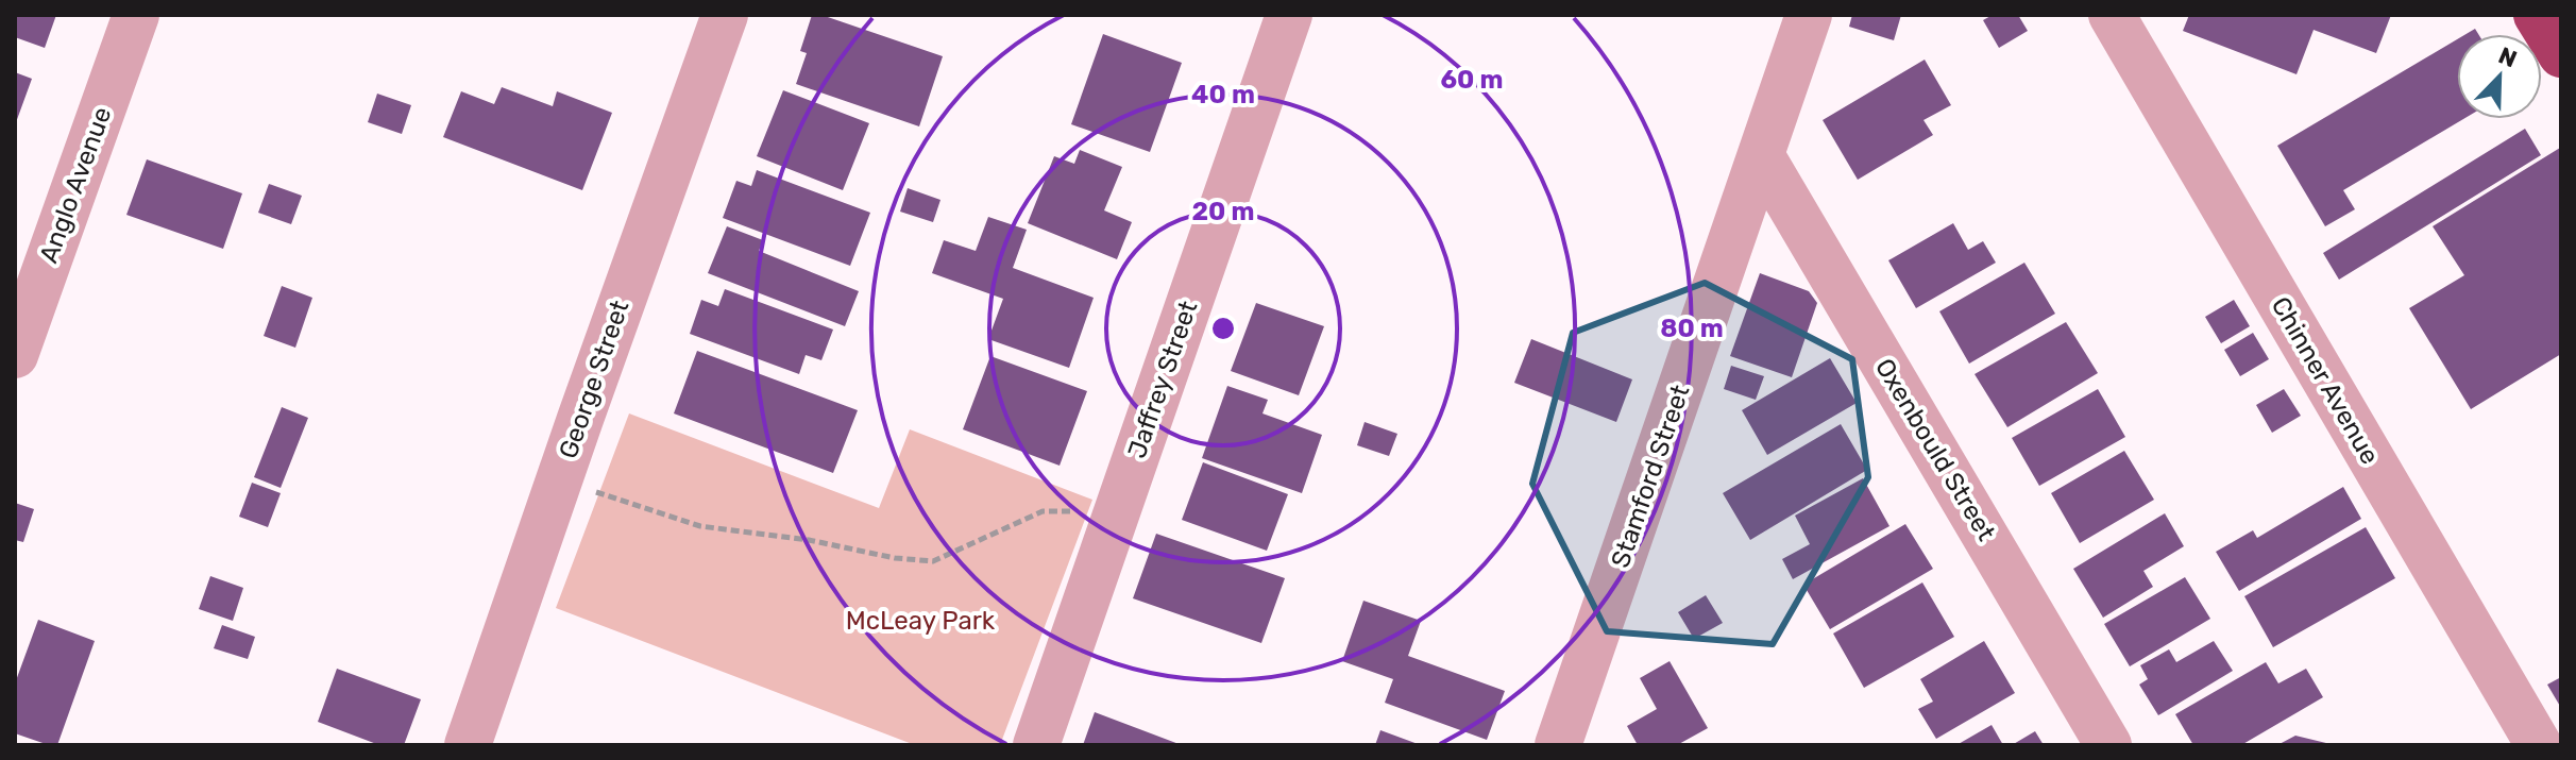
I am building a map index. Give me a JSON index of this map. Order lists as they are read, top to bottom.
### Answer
{
  "streets": {
    "street": [
      "Anglo Avenue",
      "George Street",
      "Jaffrey Street",
      "Chinner Avenue",
      "Oxenbould Street",
      "Stamford Street"
    ]
  },
  "crossings": [
    ["Oxenbould Street", "Stamford Street"]
  ],
  "parks": ["McLeay Park"],
  "north": "top right",
  "rings": [
    "60 m",
    "40 m",
    "20 m",
    "80 m"
  ]
}
